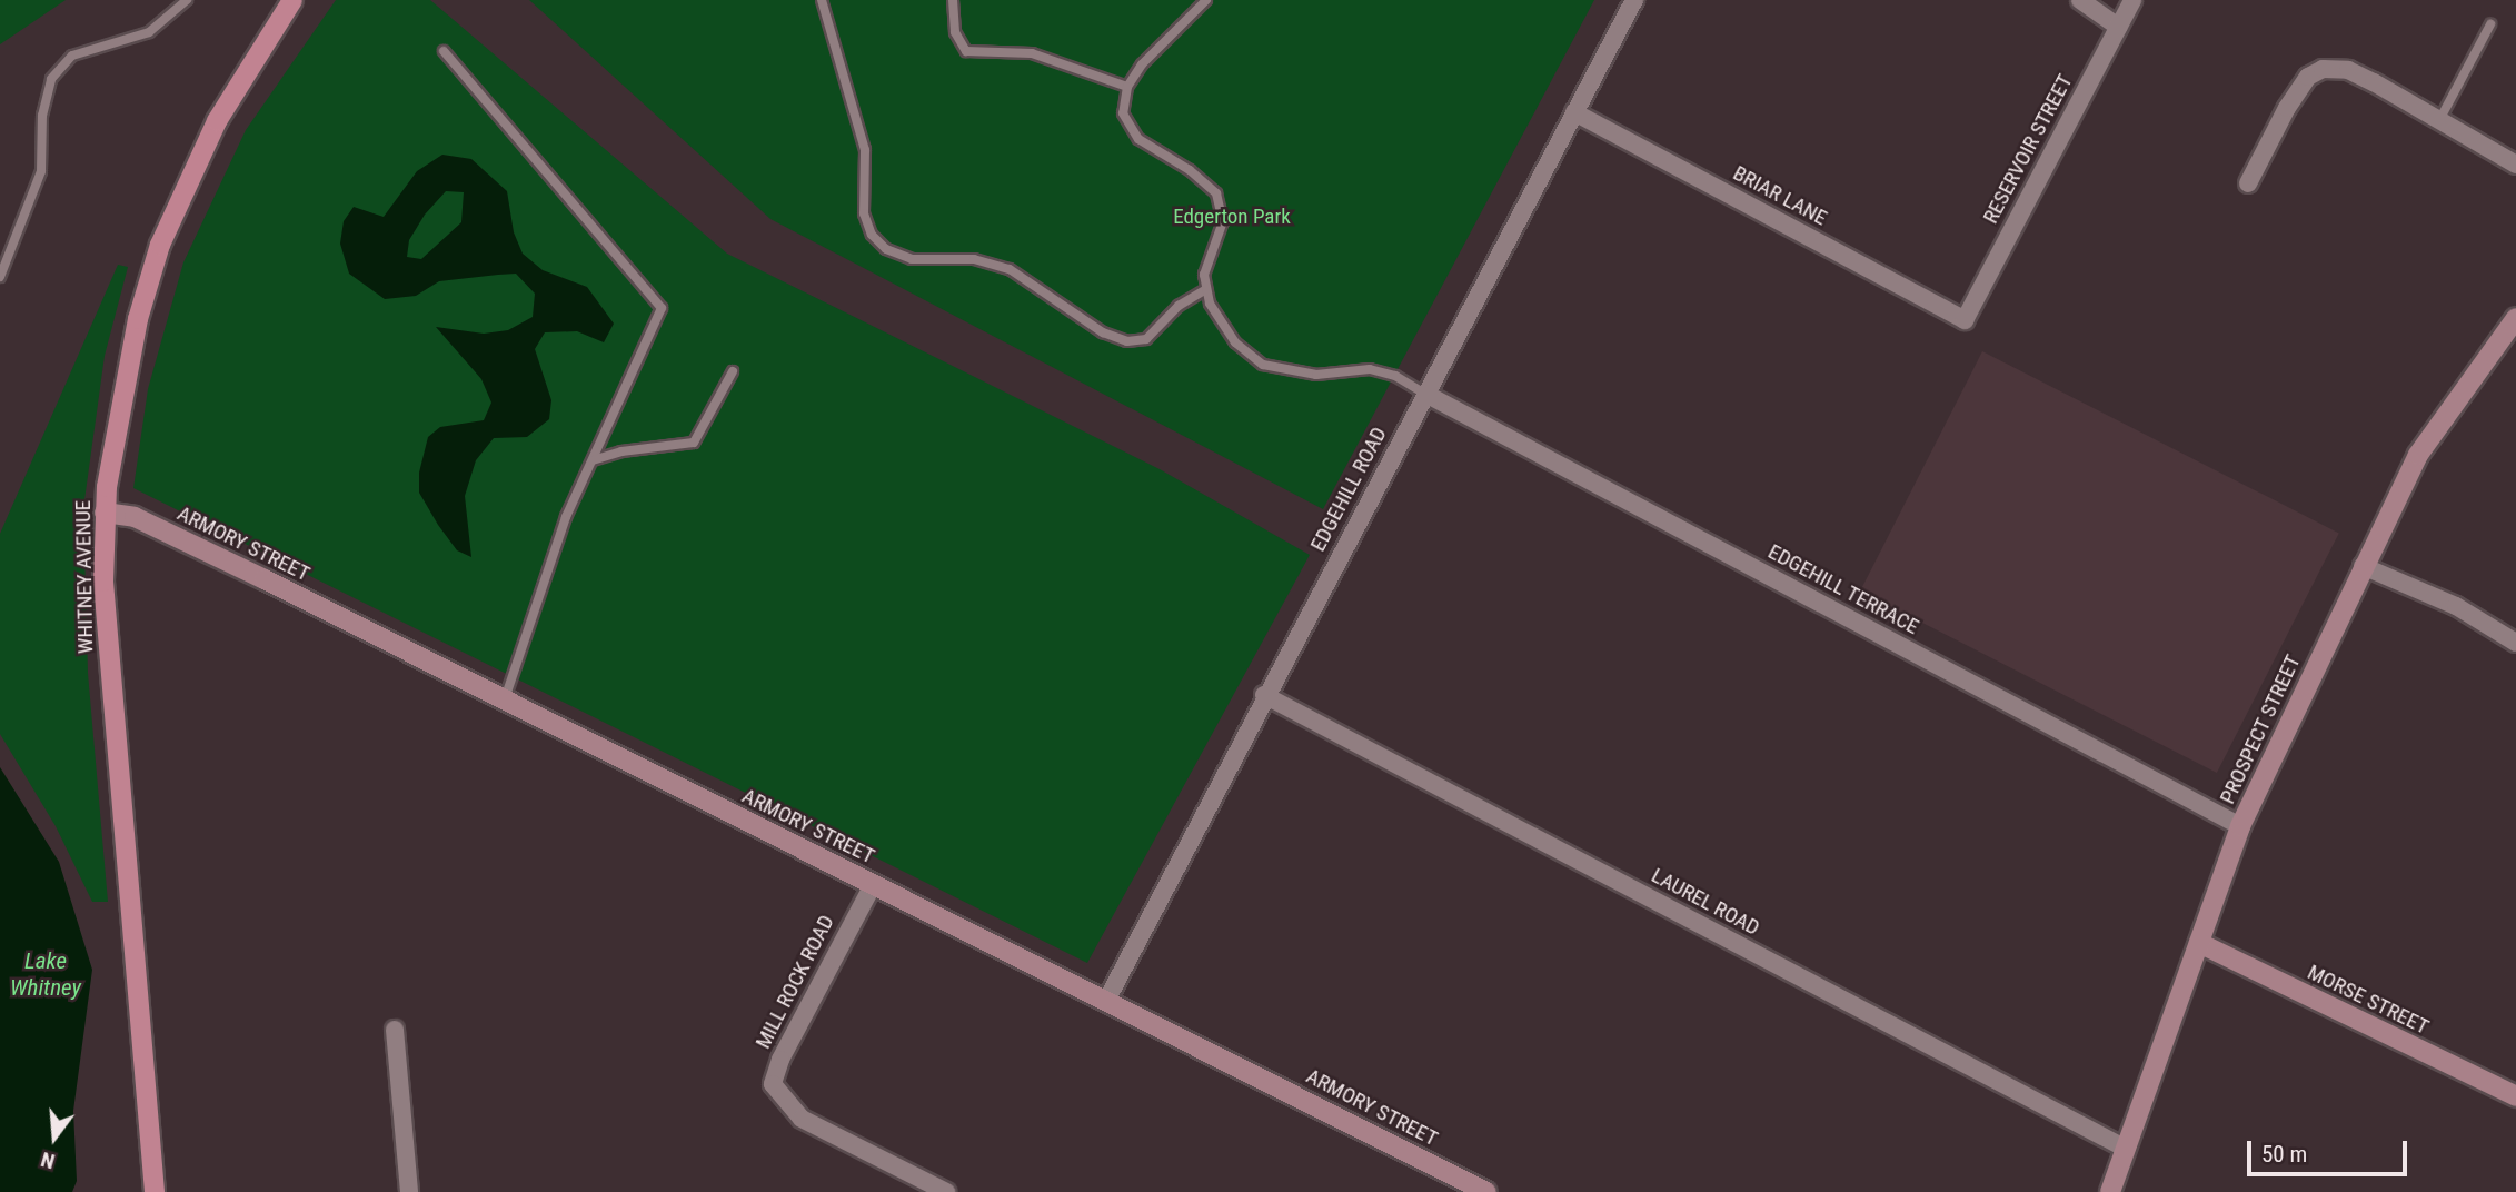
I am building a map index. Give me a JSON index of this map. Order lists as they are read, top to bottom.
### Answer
{
  "streets": {
    "main road": [
      "ARMORY STREET",
      "WHITNEY AVENUE",
      "PROSPECT STREET",
      "MORSE STREET"
    ],
    "street": [
      "RESERVOIR STREET",
      "BRIAR LANE",
      "EDGEHILL ROAD",
      "EDGEHILL TERRACE",
      "LAUREL ROAD",
      "MILL ROCK ROAD"
    ]
  },
  "crossings": [
    ["RESERVOIR STREET", "BRIAR LANE"],
    ["BRIAR LANE", "EDGEHILL ROAD"],
    ["EDGEHILL ROAD", "ARMORY STREET"],
    ["EDGEHILL ROAD", "EDGEHILL TERRACE"],
    ["EDGEHILL ROAD", "LAUREL ROAD"],
    ["ARMORY STREET", "WHITNEY AVENUE"],
    ["ARMORY STREET", "MILL ROCK ROAD"],
    ["EDGEHILL TERRACE", "PROSPECT STREET"],
    ["PROSPECT STREET", "LAUREL ROAD"],
    ["PROSPECT STREET", "MORSE STREET"]
  ],
  "water": ["Lake Whitney"],
  "parks": ["Edgerton Park"],
  "scale_bar": "50 m",
  "north": "bottom"
}
